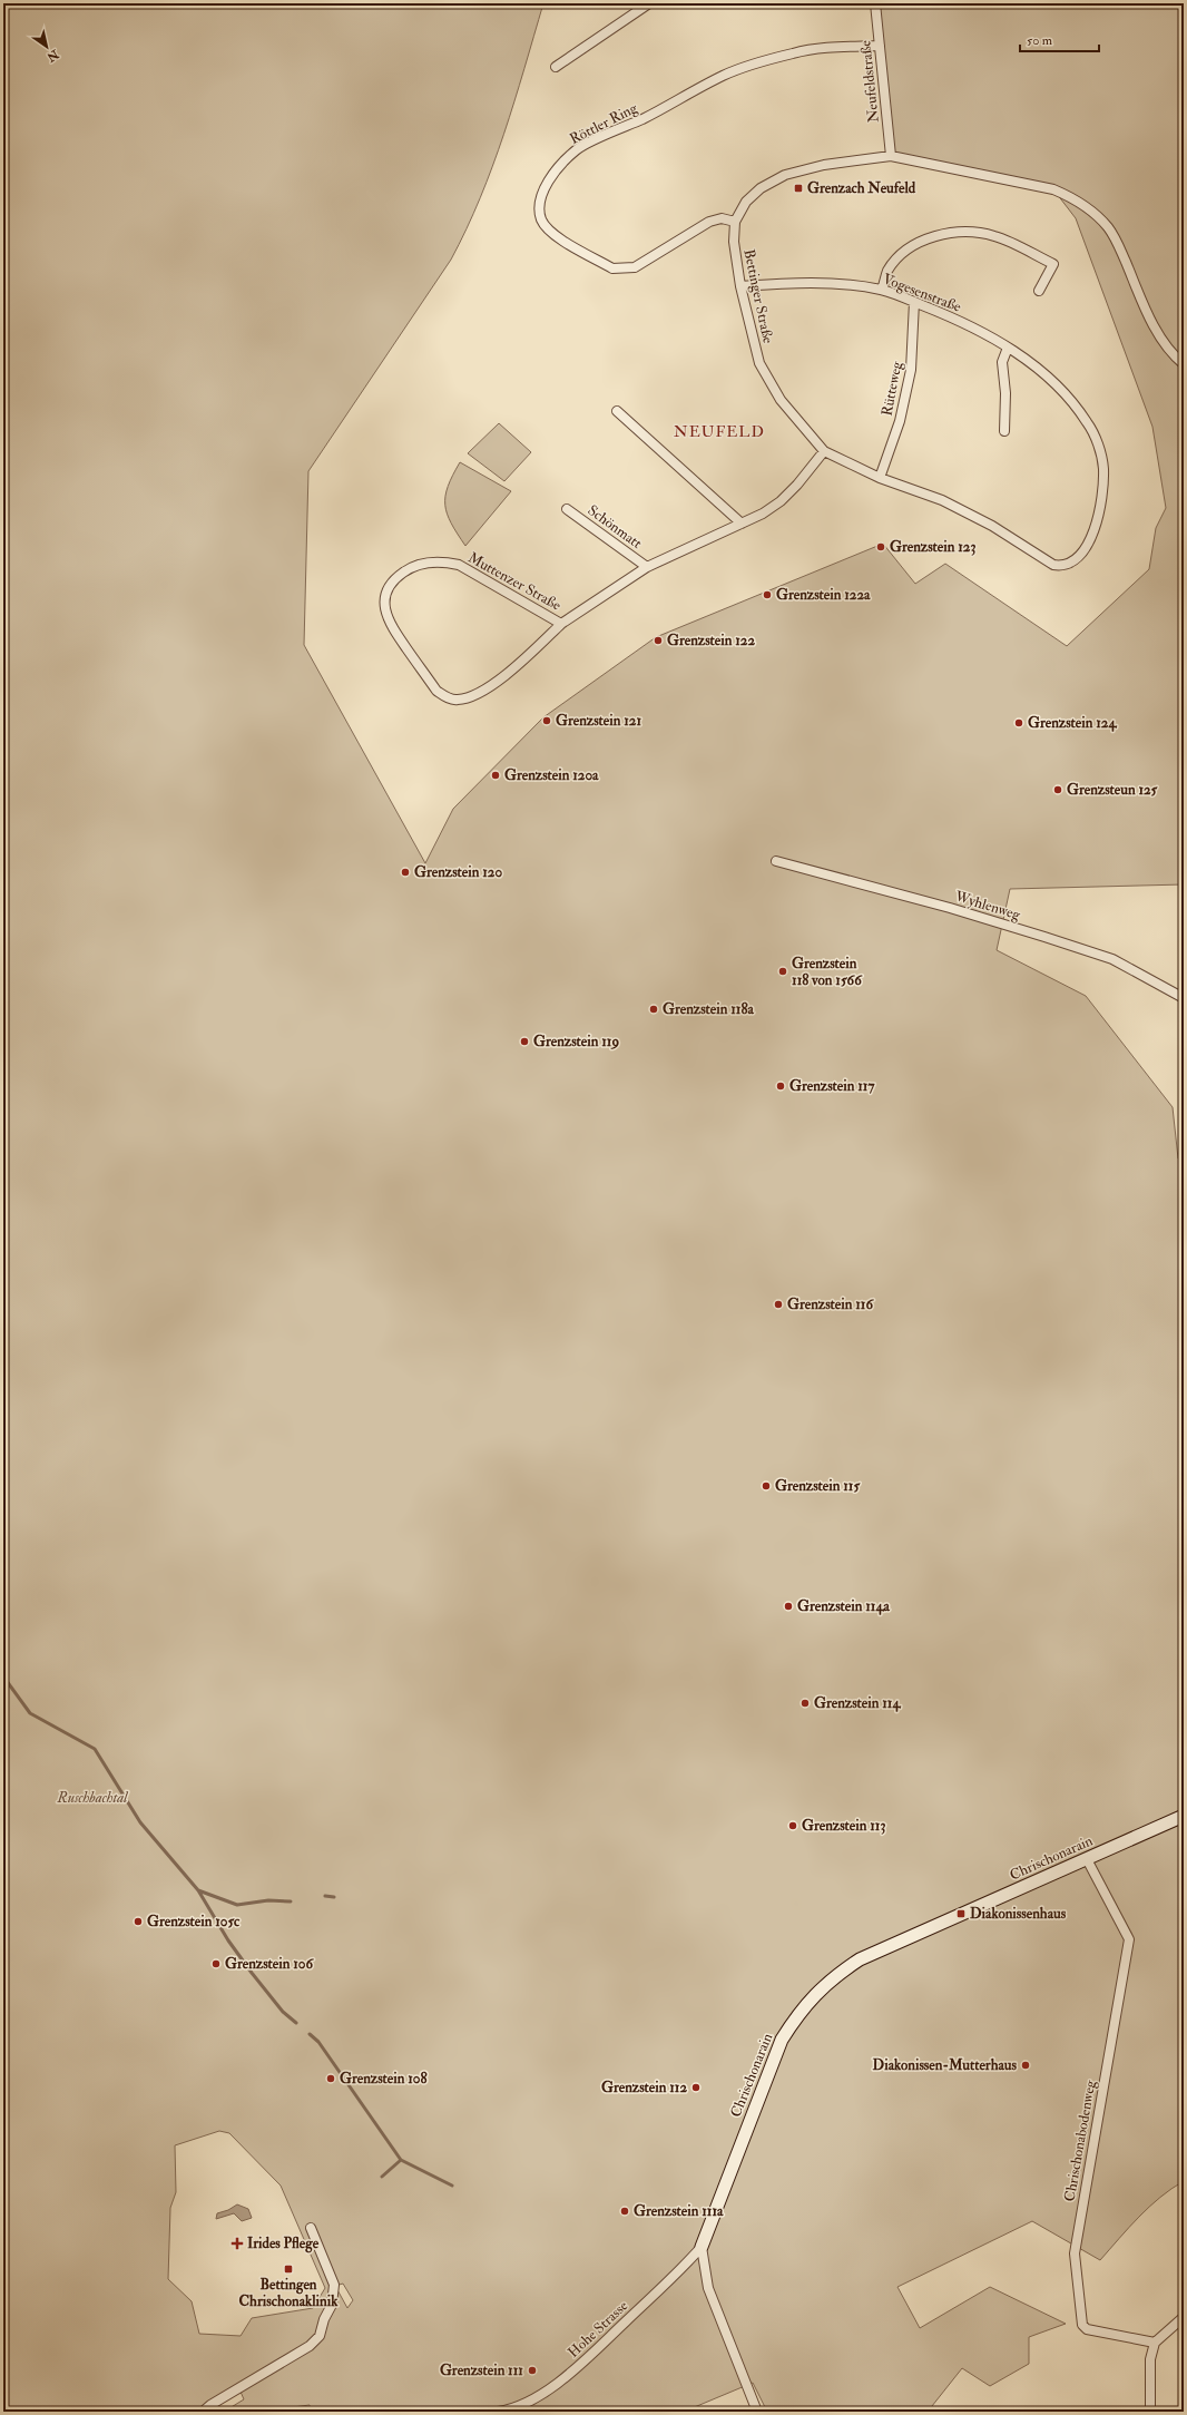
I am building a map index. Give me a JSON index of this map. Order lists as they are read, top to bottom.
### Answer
{
  "streets": {
    "street": [
      "Neufeldstraße",
      "Röttler Ring",
      "Vogesenstraße",
      "Bettinger Straße",
      "Rütteweg",
      "Schönmatt",
      "Muttenzer Straße",
      "Wyhlenweg",
      "Chrischonarain",
      "Chrischonabodenweg",
      "Hohe Strasse"
    ]
  },
  "crossings": [
    ["Neufeldstraße", "Röttler Ring"],
    ["Neufeldstraße", "Bettinger Straße"],
    ["Röttler Ring", "Bettinger Straße"],
    ["Vogesenstraße", "Bettinger Straße"],
    ["Vogesenstraße", "Rütteweg"],
    ["Bettinger Straße", "Rütteweg"],
    ["Bettinger Straße", "Muttenzer Straße"],
    ["Schönmatt", "Muttenzer Straße"],
    ["Chrischonarain", "Chrischonabodenweg"],
    ["Chrischonarain", "Hohe Strasse"]
  ],
  "districts": ["NEUFELD"],
  "parks": ["Ruschbachtal"],
  "places": {
    "transit": ["Grenzach Neufeld", "Diakonissenhaus", "Bettingen Chrischonaklinik"],
    "other": [
      "Grenzstein 123",
      "Grenzstein 122a",
      "Grenzstein 122",
      "Grenzstein 121",
      "Grenzstein 124",
      "Grenzstein 120a",
      "Grenzsteun 125",
      "Grenzstein 120",
      "Grenzstein 118 von 1566",
      "Grenzstein 118a",
      "Grenzstein 119",
      "Grenzstein 117",
      "Grenzstein 116",
      "Grenzstein 115",
      "Grenzstein 114a",
      "Grenzstein 114",
      "Grenzstein 113",
      "Grenzstein 105c",
      "Grenzstein 106",
      "Diakonissen-Mutterhaus",
      "Grenzstein 108",
      "Grenzstein 112",
      "Grenzstein 111a",
      "Grenzstein 111"
    ],
    "health": ["Irides Pflege"]
  },
  "scale_bar": "50 m",
  "north": "bottom right"
}
